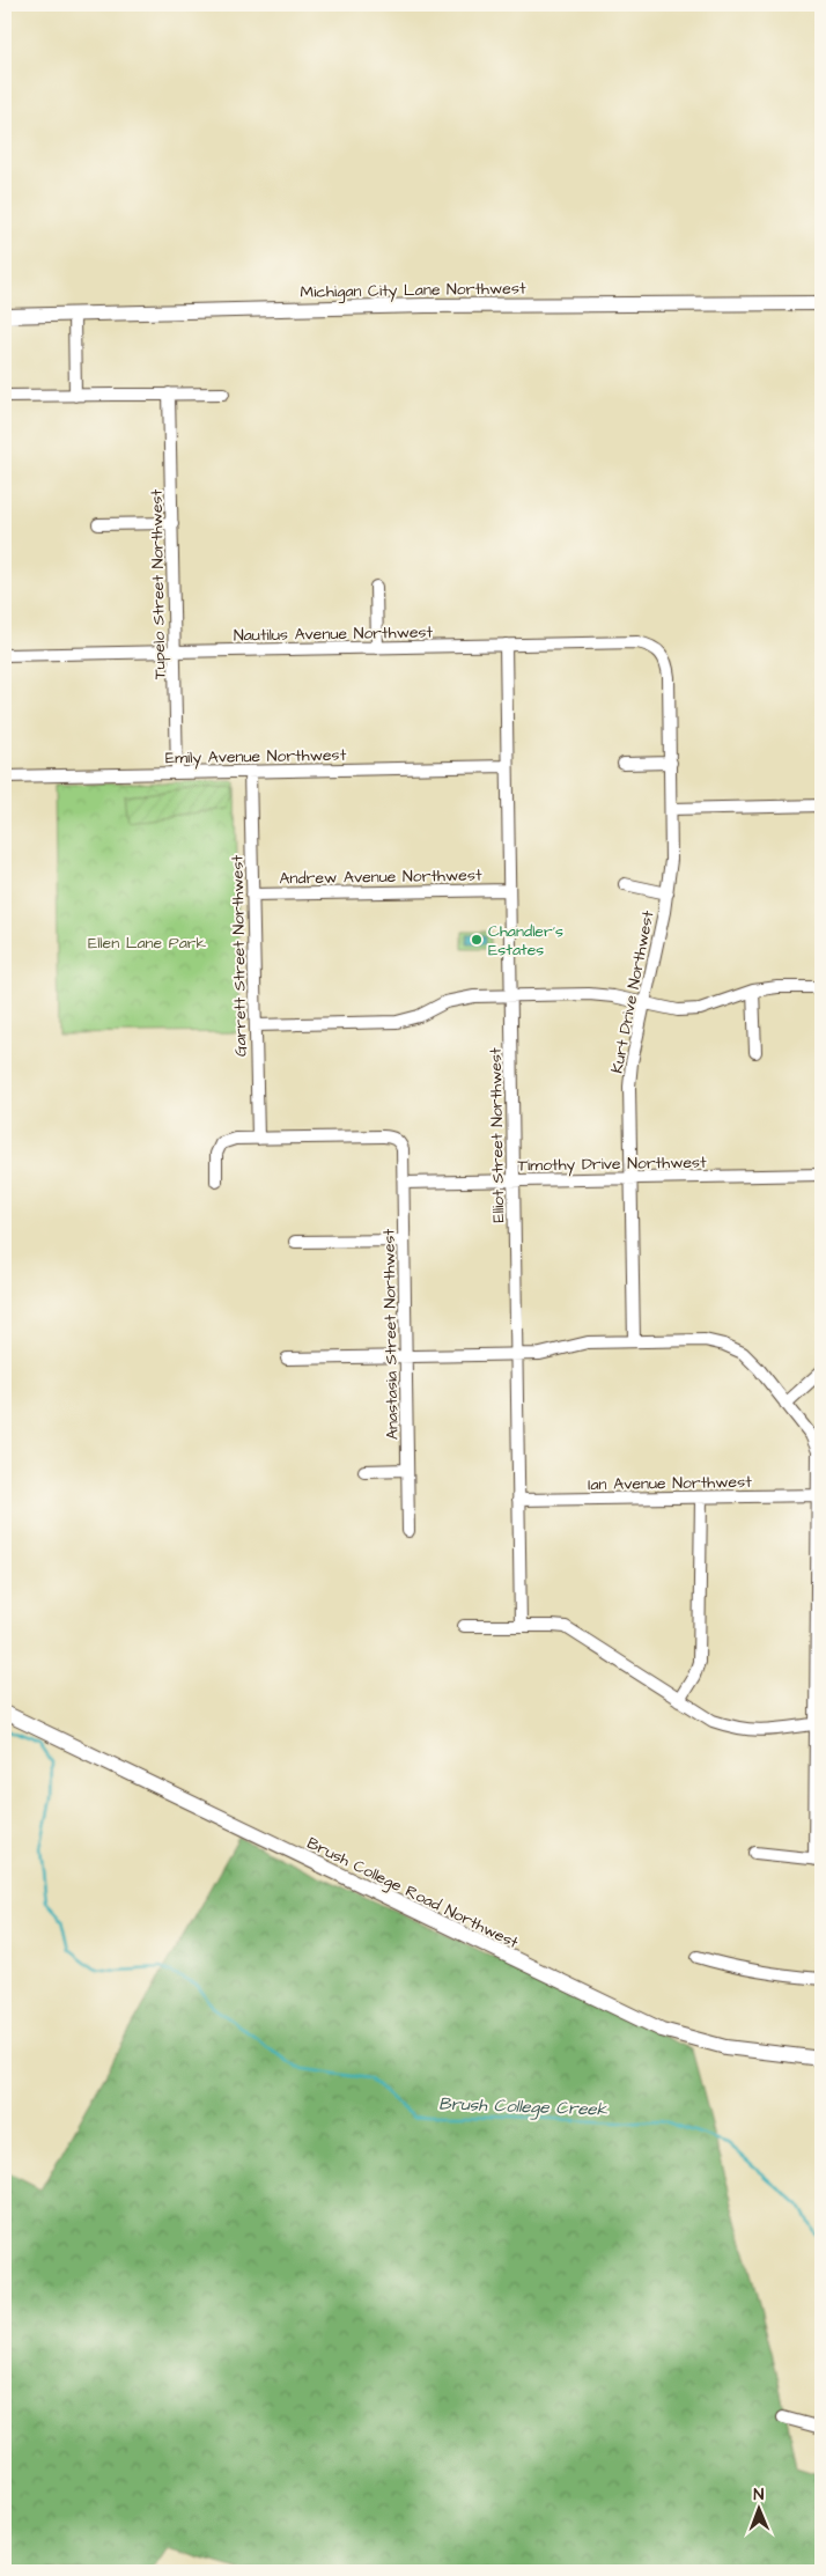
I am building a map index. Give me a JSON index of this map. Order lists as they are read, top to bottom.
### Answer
{
  "streets": {
    "street": [
      "Michigan City Lane Northwest",
      "Tupelo Street Northwest",
      "Nautilus Avenue Northwest",
      "Emily Avenue Northwest",
      "Andrew Avenue Northwest",
      "Garrett Street Northwest",
      "Kurt Drive Northwest",
      "Elliot Street Northwest",
      "Timothy Drive Northwest",
      "Anastasia Street Northwest",
      "Ian Avenue Northwest",
      "Brush College Road Northwest"
    ]
  },
  "crossings": [
    ["Tupelo Street Northwest", "Nautilus Avenue Northwest"],
    ["Tupelo Street Northwest", "Emily Avenue Northwest"],
    ["Nautilus Avenue Northwest", "Kurt Drive Northwest"],
    ["Nautilus Avenue Northwest", "Elliot Street Northwest"],
    ["Emily Avenue Northwest", "Garrett Street Northwest"],
    ["Emily Avenue Northwest", "Elliot Street Northwest"],
    ["Andrew Avenue Northwest", "Garrett Street Northwest"],
    ["Andrew Avenue Northwest", "Elliot Street Northwest"],
    ["Garrett Street Northwest", "Anastasia Street Northwest"],
    ["Kurt Drive Northwest", "Timothy Drive Northwest"],
    ["Elliot Street Northwest", "Timothy Drive Northwest"],
    ["Elliot Street Northwest", "Ian Avenue Northwest"],
    ["Timothy Drive Northwest", "Anastasia Street Northwest"]
  ],
  "water": ["Brush College Creek"],
  "parks": ["Ellen Lane Park"],
  "places": ["Chandler's Estates"],
  "north": "top"
}
